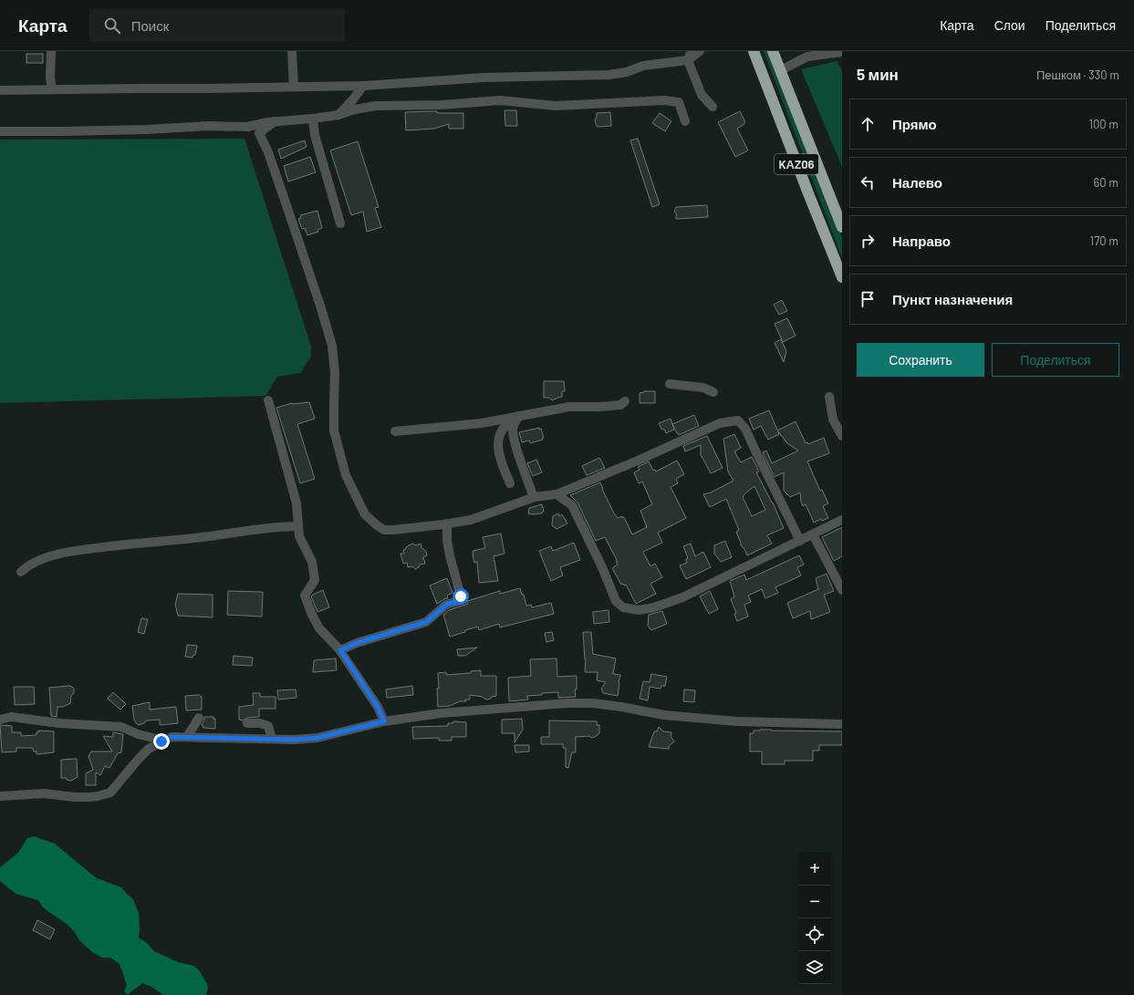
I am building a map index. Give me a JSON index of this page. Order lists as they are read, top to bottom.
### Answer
{
  "streets": {
    "highway": ["KАZ06"]
  },
  "page": {
    "header": "Карта",
    "search": "Поиск",
    "nav": ["Карта", "Слои", "Поделиться"],
    "heading": ["5 мин", "Пешком · 330 m"],
    "list": [
      ["Прямо", "100 m"],
      ["Налево", "60 m"],
      ["Направо", "170 m"],
      "Пункт назначения"
    ],
    "buttons": ["Сохранить", "Поделиться"],
    "map_buttons": ["+", "−"]
  }
}
